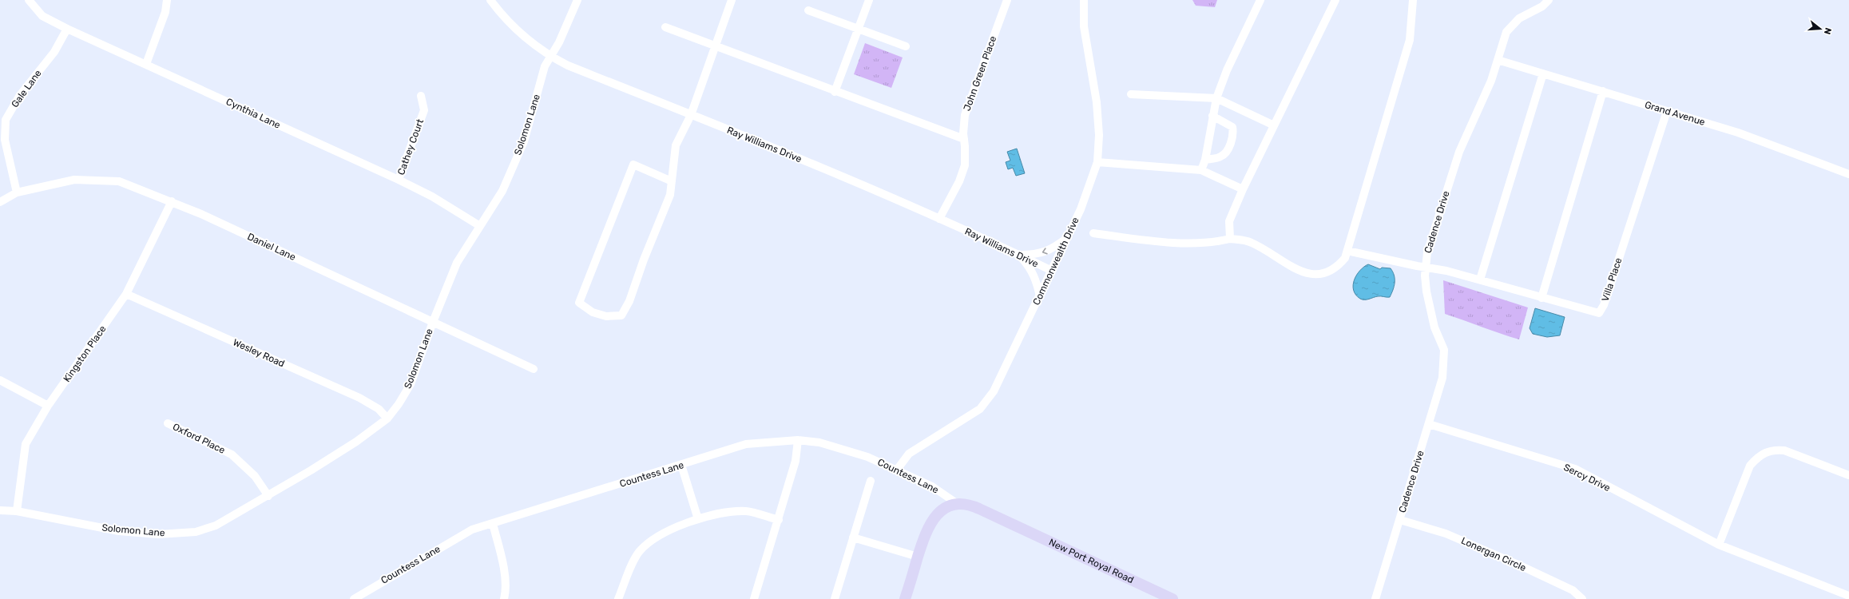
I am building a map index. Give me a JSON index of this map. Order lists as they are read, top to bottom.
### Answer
{
  "streets": {
    "main road": ["New Port Royal Road"],
    "street": [
      "John Green Place",
      "Gale Lane",
      "Cynthia Lane",
      "Grand Avenue",
      "Solomon Lane",
      "Ray Williams Drive",
      "Cathey Court",
      "Cadence Drive",
      "Daniel Lane",
      "Commonwealth Drive",
      "Villa Place",
      "Wesley Road",
      "Kingston Place",
      "Oxford Place",
      "Countess Lane",
      "Sercy Drive",
      "Lonergan Circle"
    ]
  },
  "crossings": [
    ["John Green Place", "Ray Williams Drive"],
    ["Gale Lane", "Cynthia Lane"],
    ["Gale Lane", "Daniel Lane"],
    ["Cynthia Lane", "Solomon Lane"],
    ["Cynthia Lane", "Cathey Court"],
    ["Grand Avenue", "Cadence Drive"],
    ["Grand Avenue", "Villa Place"],
    ["Solomon Lane", "Ray Williams Drive"],
    ["Solomon Lane", "Daniel Lane"],
    ["Solomon Lane", "Wesley Road"],
    ["Solomon Lane", "Kingston Place"],
    ["Solomon Lane", "Oxford Place"],
    ["Ray Williams Drive", "Commonwealth Drive"],
    ["Cadence Drive", "Villa Place"],
    ["Cadence Drive", "Sercy Drive"],
    ["Cadence Drive", "Lonergan Circle"],
    ["Daniel Lane", "Kingston Place"],
    ["Commonwealth Drive", "Countess Lane"],
    ["Wesley Road", "Kingston Place"],
    ["Countess Lane", "New Port Royal Road"]
  ],
  "north": "right"
}
